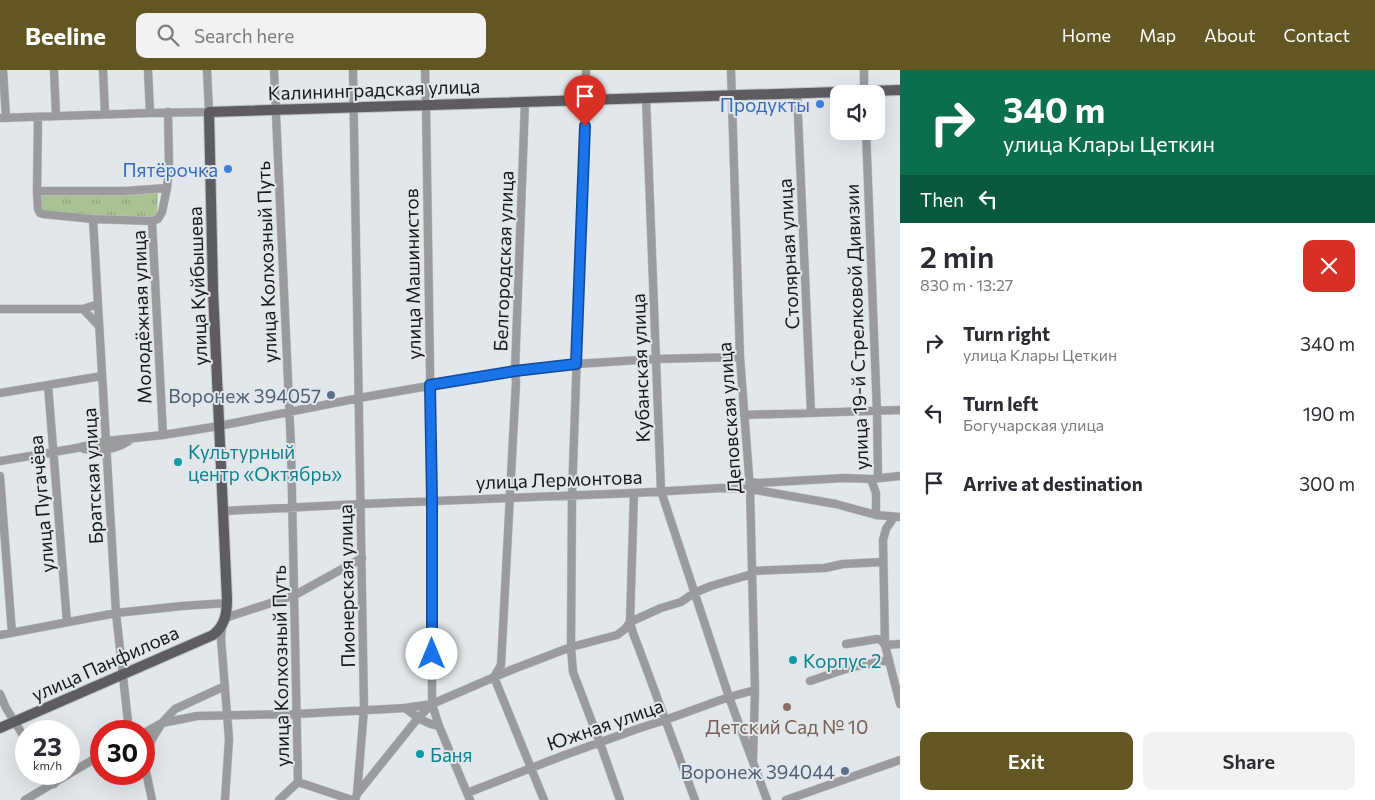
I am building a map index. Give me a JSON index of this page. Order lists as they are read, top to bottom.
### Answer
{
  "streets": {
    "main road": ["Калининградская улица", "улица Куйбышева", "улица Панфилова"],
    "street": [
      "Столярная улица",
      "Белгородская улица",
      "улица Колхозный Путь",
      "улица Машинистов",
      "Молодёжная улица",
      "улица 19-й Стрелковой Дивизии",
      "Кубанская улица",
      "Деповская улица",
      "Братская улица",
      "улица Лермонтова",
      "улица Пугачёва",
      "Пионерская улица",
      "Южная улица"
    ]
  },
  "crossings": [
    ["Калининградская улица", "Столярная улица"],
    ["Калининградская улица", "Белгородская улица"],
    ["Калининградская улица", "улица Колхозный Путь"],
    ["Калининградская улица", "улица Машинистов"],
    ["Калининградская улица", "улица Куйбышева"],
    ["Калининградская улица", "Молодёжная улица"],
    ["Калининградская улица", "Кубанская улица"],
    ["Калининградская улица", "Деповская улица"],
    ["Калининградская улица", "Пионерская улица"],
    ["Белгородская улица", "улица Лермонтова"],
    ["улица Колхозный Путь", "улица Лермонтова"],
    ["улица Колхозный Путь", "улица Панфилова"],
    ["улица Машинистов", "улица Лермонтова"],
    ["улица Машинистов", "Южная улица"],
    ["улица Куйбышева", "улица Лермонтова"],
    ["улица Куйбышева", "улица Панфилова"],
    ["улица 19-й Стрелковой Дивизии", "улица Лермонтова"],
    ["Кубанская улица", "Деповская улица"],
    ["Кубанская улица", "улица Лермонтова"],
    ["Кубанская улица", "Южная улица"],
    ["Деповская улица", "улица Лермонтова"],
    ["Деповская улица", "Южная улица"],
    ["Братская улица", "улица Панфилова"],
    ["улица Лермонтова", "Пионерская улица"],
    ["Пионерская улица", "улица Панфилова"]
  ],
  "places": [
    "Продукты",
    "Пятёрочка",
    "Воронеж 394057",
    "Культурный центр «Октябрь»",
    "Корпус 2",
    "Детский Сад № 10",
    "Баня",
    "Воронеж 394044"
  ],
  "page": {
    "header": "Beeline",
    "search": "Search here",
    "nav": [
      "Home",
      "Map",
      "About",
      "Contact"
    ],
    "turn": ["340 m", "улица Клары Цеткин"],
    "then": "Then",
    "heading": ["2 min", "830 m · 13:27"],
    "list": [
      {
        "name": "Turn right",
        "note": "улица Клары Цеткин",
        "value": "340 m"
      },
      {
        "name": "Turn left",
        "note": "Богучарская улица",
        "value": "190 m"
      },
      {
        "name": "Arrive at destination",
        "value": "300 m"
      }
    ],
    "speed": "23 km/h",
    "limit": "30",
    "buttons": ["Exit", "Share"]
  }
}
